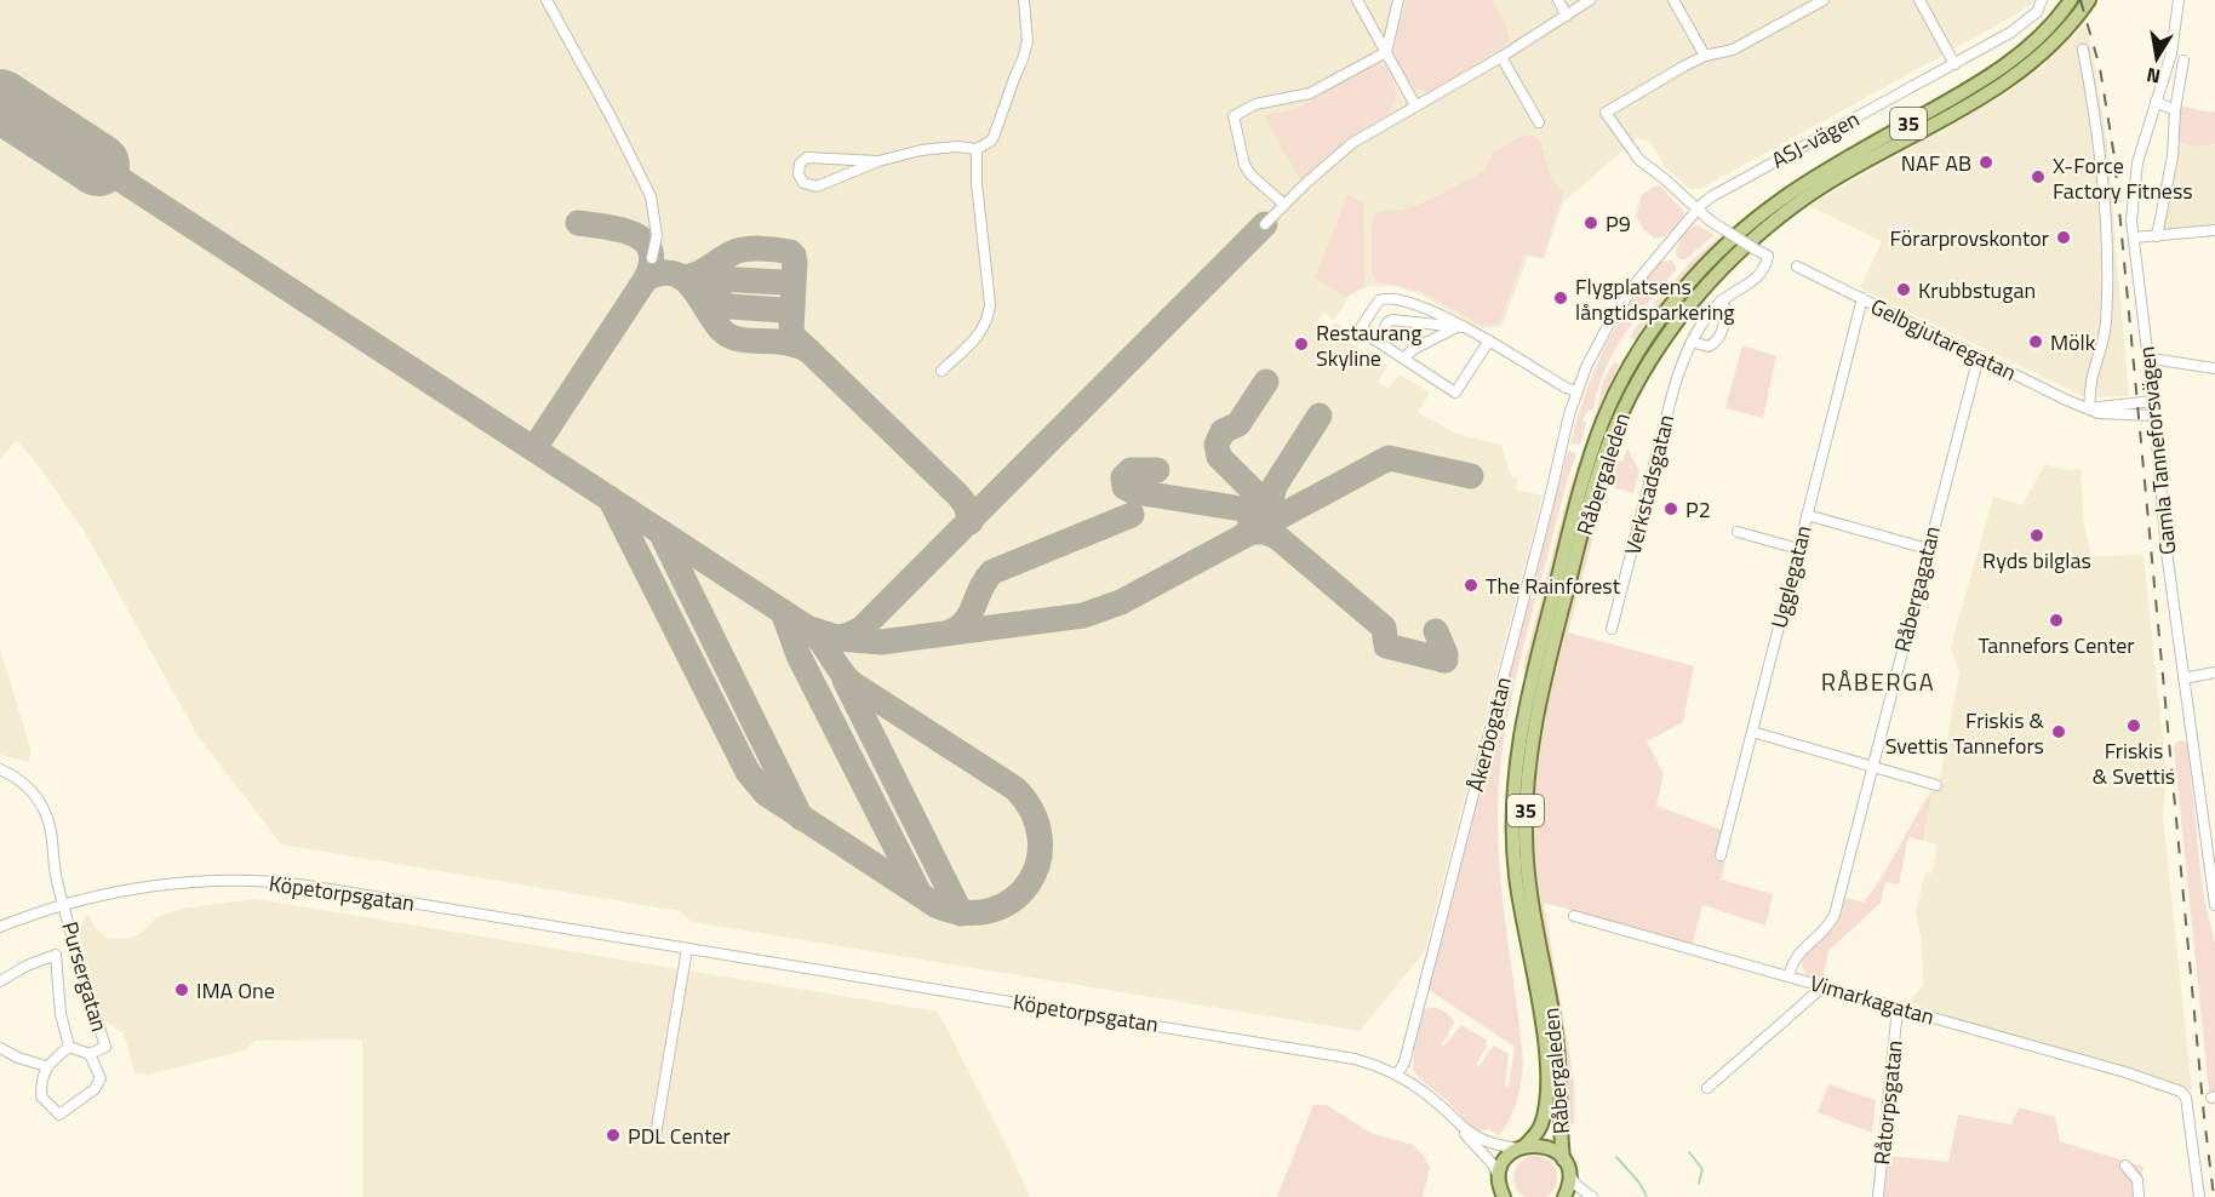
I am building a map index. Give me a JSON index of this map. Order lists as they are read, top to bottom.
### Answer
{
  "streets": {
    "main road": ["35", "Råbergaleden"],
    "street": [
      "ASJ-vägen",
      "Gelbgjutaregatan",
      "Gamla Tanneforsvägen",
      "Verkstadsgatan",
      "Ugglegatan",
      "Råbergagatan",
      "Åkerbogatan",
      "Köpetorpsgatan",
      "Pursergatan",
      "Vimarkagatan",
      "Råtorpsgatan"
    ]
  },
  "crossings": [
    ["35", "Råbergaleden"],
    ["35", "Köpetorpsgatan"],
    ["ASJ-vägen", "Verkstadsgatan"],
    ["ASJ-vägen", "Åkerbogatan"],
    ["Gelbgjutaregatan", "Gamla Tanneforsvägen"],
    ["Gelbgjutaregatan", "Ugglegatan"],
    ["Gelbgjutaregatan", "Råbergagatan"],
    ["Råbergaleden", "Köpetorpsgatan"],
    ["Verkstadsgatan", "Åkerbogatan"],
    ["Råbergagatan", "Vimarkagatan"],
    ["Åkerbogatan", "Köpetorpsgatan"],
    ["Köpetorpsgatan", "Pursergatan"],
    ["Vimarkagatan", "Råtorpsgatan"]
  ],
  "districts": ["RÅBERGA"],
  "places": [
    "NAF AB",
    "X-Force Factory Fitness",
    "P9",
    "Förarprovskontor",
    "Krubbstugan",
    "Flygplatsens långtidsparkering",
    "Mölk",
    "Restaurang Skyline",
    "P2",
    "Ryds bilglas",
    "The Rainforest",
    "Tannefors Center",
    "Friskis & Svettis",
    "Friskis & Svettis Tannefors",
    "IMA One",
    "PDL Center"
  ],
  "north": "bottom"
}
